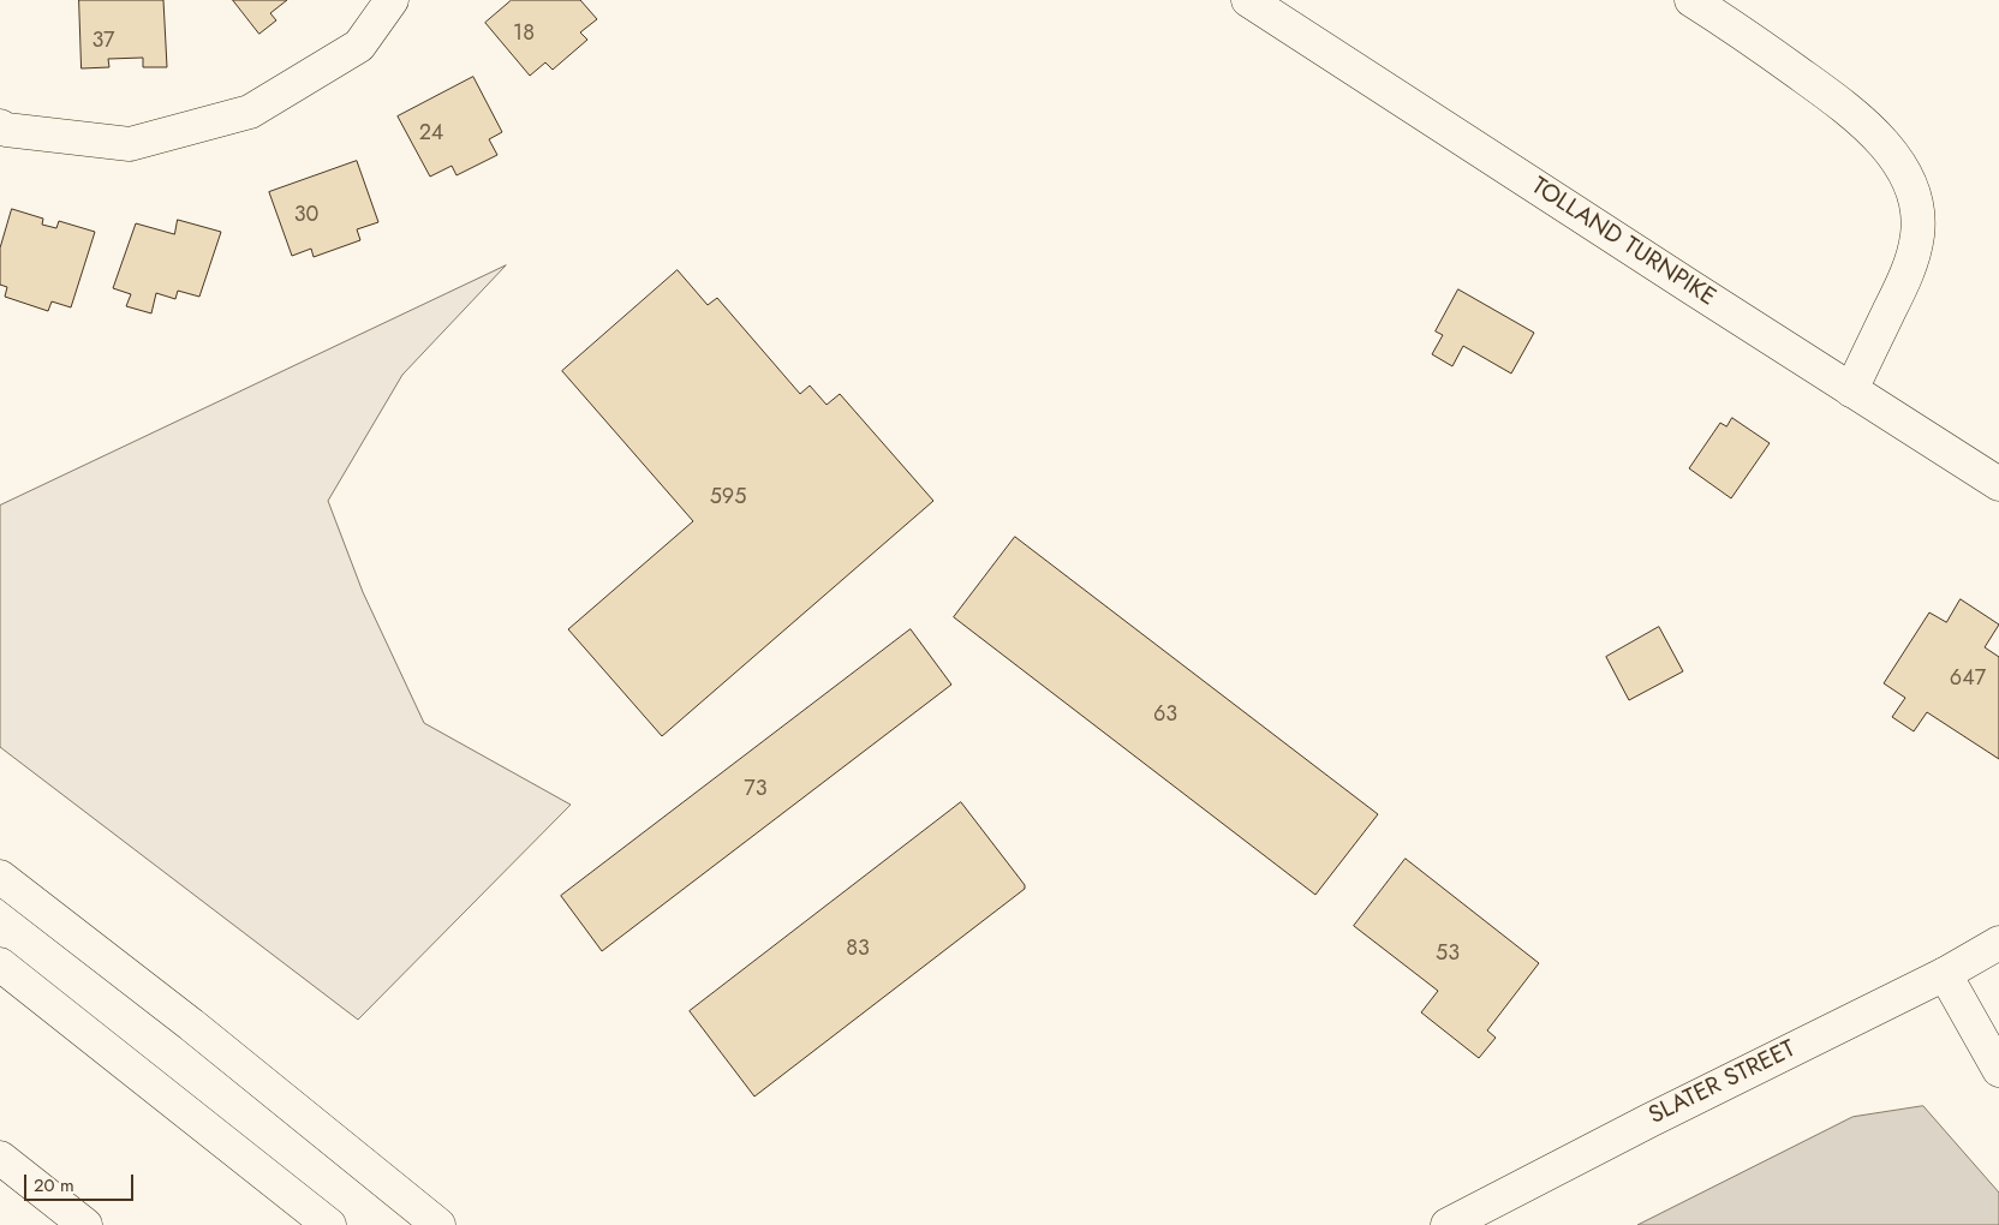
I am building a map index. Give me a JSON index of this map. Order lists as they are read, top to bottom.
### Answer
{
  "streets": {
    "main road": ["TOLLAND TURNPIKE", "SLATER STREET"]
  },
  "house_numbers": [
    "18",
    "37",
    "24",
    "30",
    "595",
    "647",
    "63",
    "73",
    "83",
    "53"
  ],
  "scale_bar": "20 m"
}
